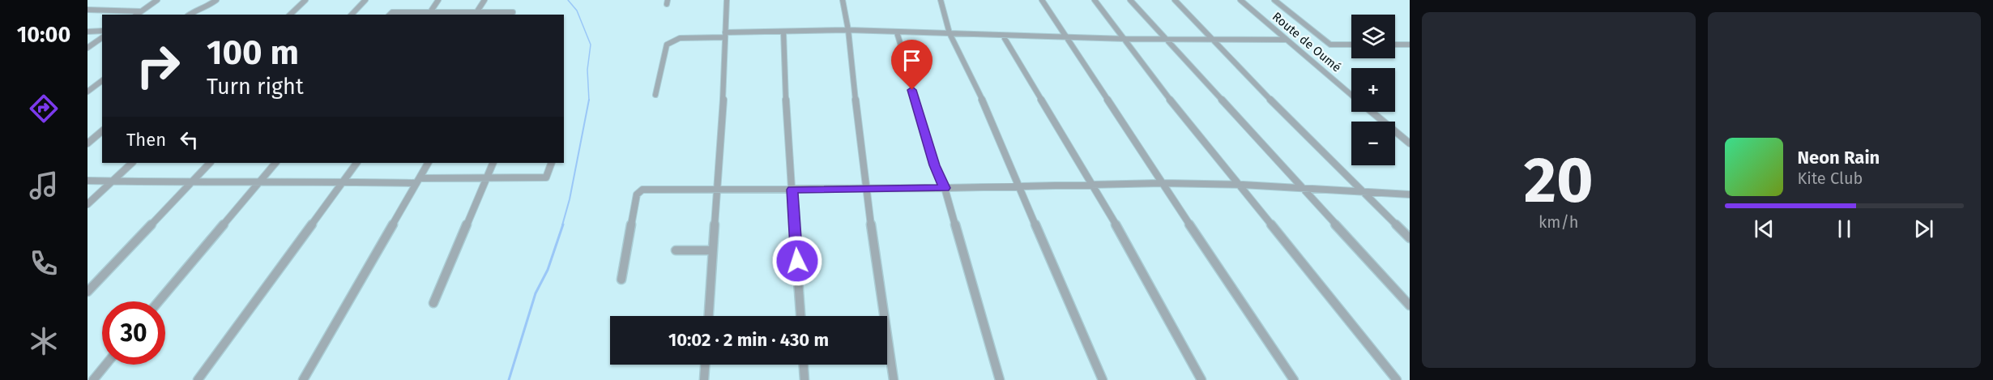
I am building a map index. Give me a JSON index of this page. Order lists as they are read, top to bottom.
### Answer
{
  "streets": {
    "street": ["Route de Oumé"]
  },
  "page": {
    "tabs": "10:00",
    "tile": ["20", "km/h"],
    "map_buttons": ["+", "−"],
    "turn": ["100 m", "Turn right"],
    "then": "Then",
    "song": ["Neon Rain", "Kite Club"],
    "limit": "30",
    "trip": "10:02 · 2 min · 430 m"
  }
}
